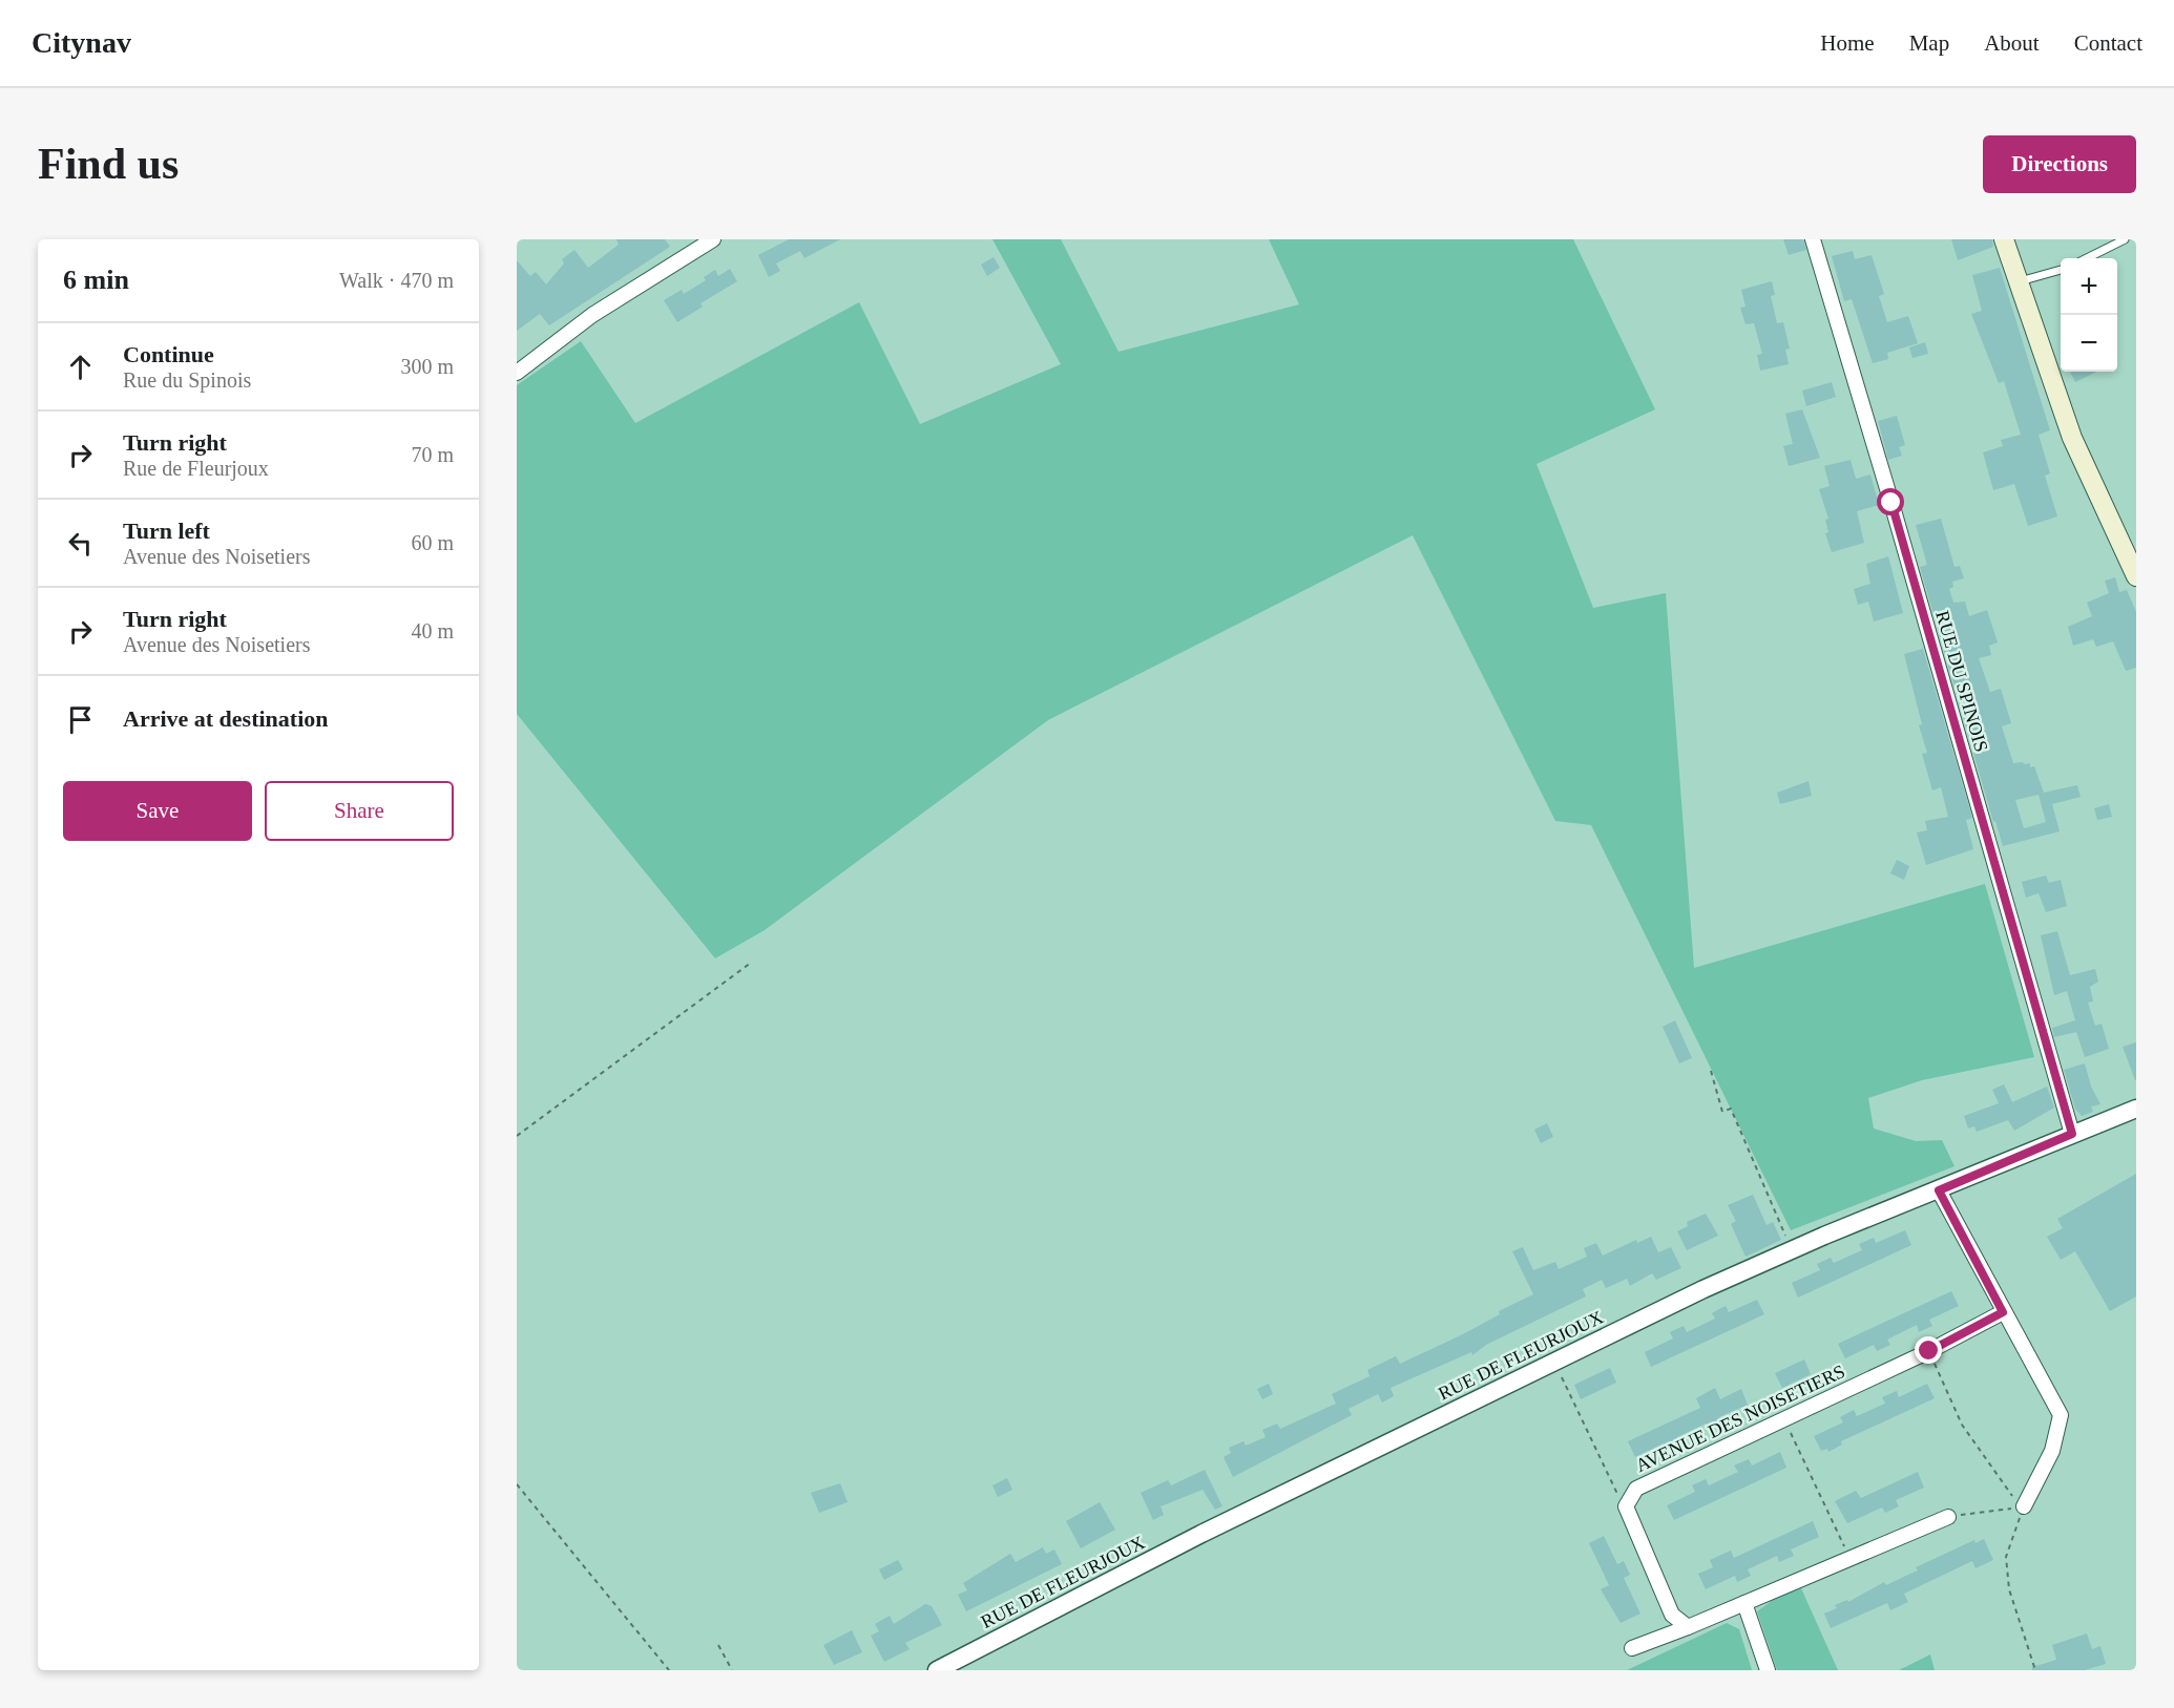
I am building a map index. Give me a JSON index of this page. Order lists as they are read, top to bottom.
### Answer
{
  "streets": {
    "street": ["RUE DU SPINOIS", "RUE DE FLEURJOUX", "AVENUE DES NOISETIERS"]
  },
  "crossings": [
    ["RUE DU SPINOIS", "RUE DE FLEURJOUX"]
  ],
  "page": {
    "header": "Citynav",
    "nav": [
      "Home",
      "Map",
      "About",
      "Contact"
    ],
    "buttons": [
      "Directions",
      ["Save", "Share"]
    ],
    "title": "Find us",
    "heading": ["6 min", "Walk · 470 m"],
    "map_buttons": ["+", "−"],
    "list": [
      ["Continue", "Rue du Spinois", "300 m"],
      ["Turn right", "Rue de Fleurjoux", "70 m"],
      ["Turn left", "Avenue des Noisetiers", "60 m"],
      ["Turn right", "Avenue des Noisetiers", "40 m"],
      "Arrive at destination"
    ]
  }
}
